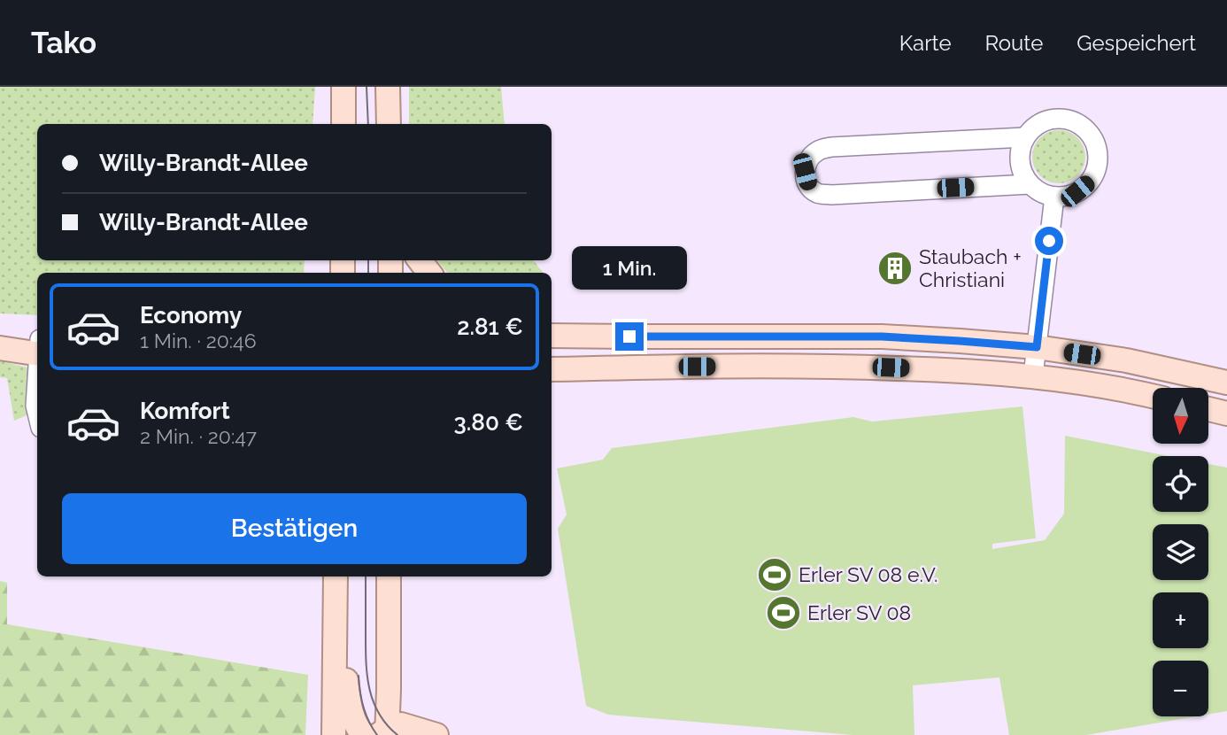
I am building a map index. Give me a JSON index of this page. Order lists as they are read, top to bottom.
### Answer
{
  "places": {
    "building": ["Staubach + Christiani"],
    "sports": ["Erler SV 08 e.V.", "Erler SV 08"]
  },
  "north": "bottom",
  "page": {
    "header": "Tako",
    "nav": ["Karte", "Route", "Gespeichert"],
    "banner": ["Willy-Brandt-Allee", "Willy-Brandt-Allee"],
    "bubble": "1 Min.",
    "list": [
      {
        "name": "Economy",
        "note": "1 Min. · 20:46",
        "value": "2.81 €"
      },
      {
        "name": "Komfort",
        "note": "2 Min. · 20:47",
        "value": "3.80 €"
      }
    ],
    "map_buttons": ["+", "−"],
    "buttons": "Bestätigen"
  }
}
